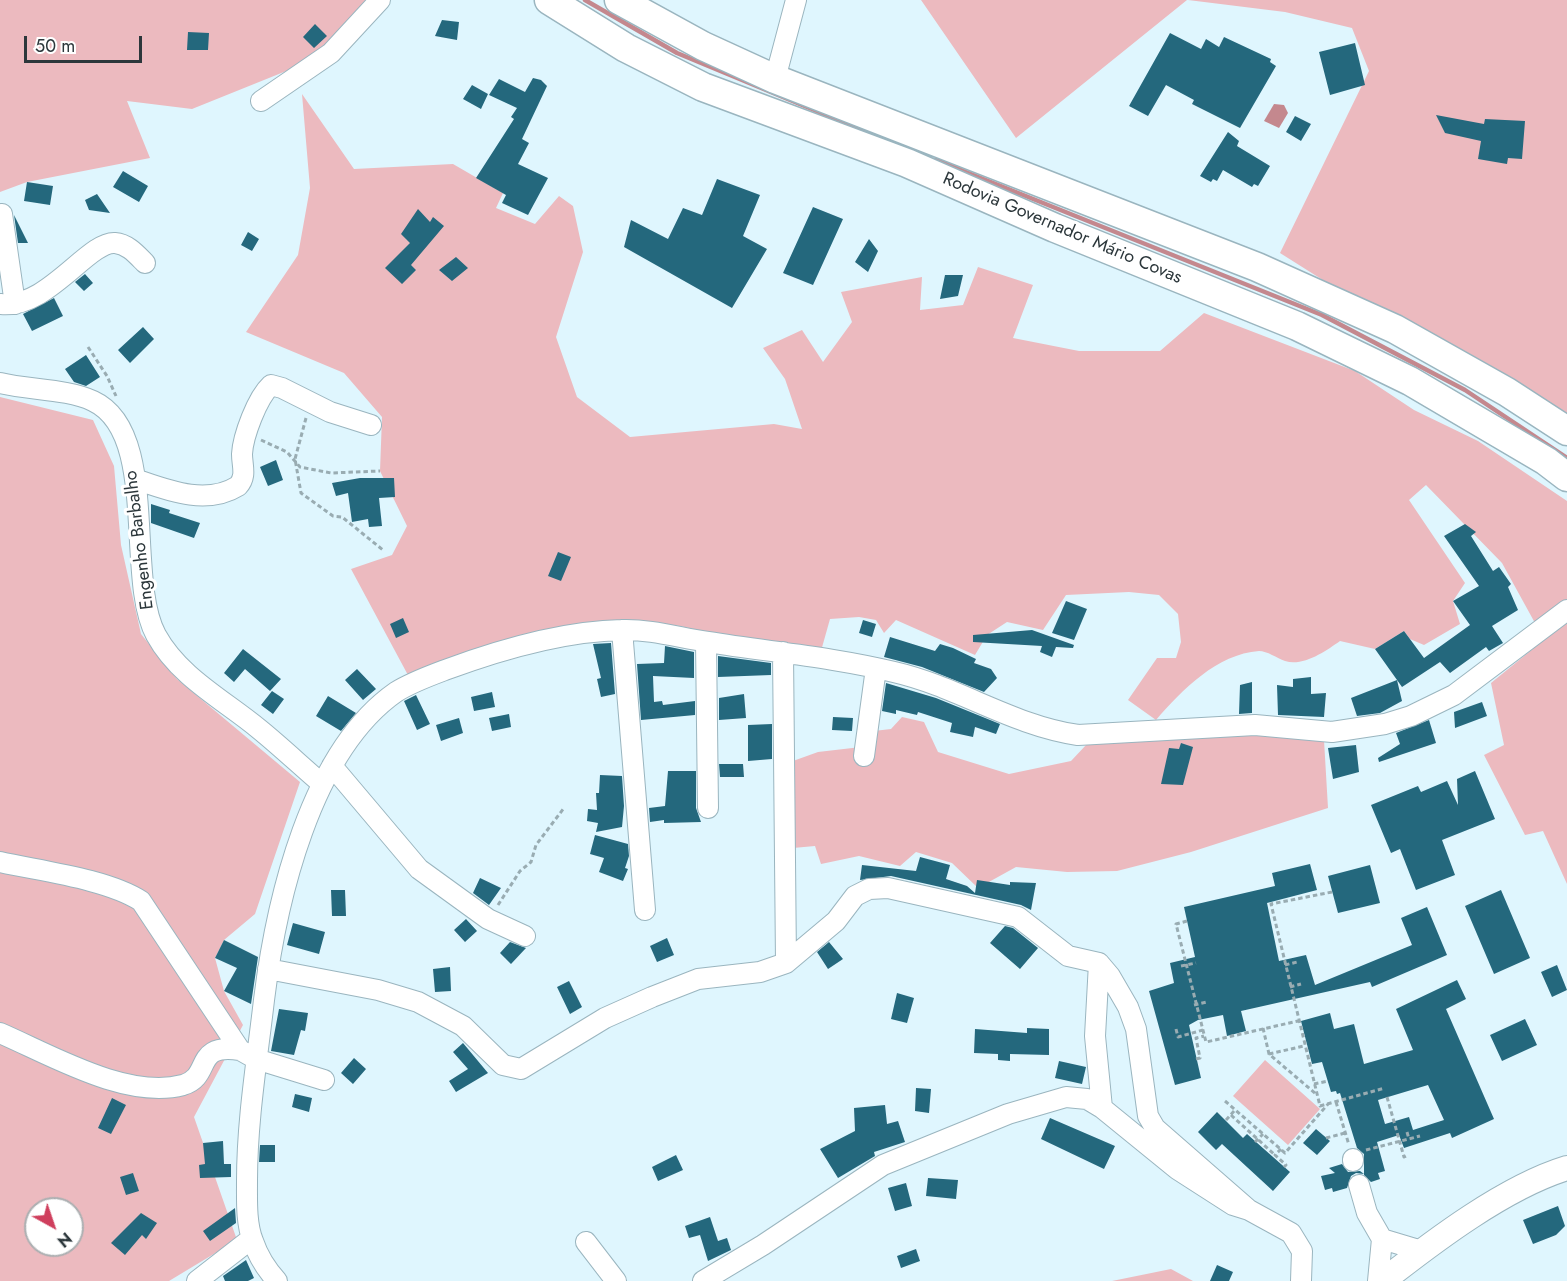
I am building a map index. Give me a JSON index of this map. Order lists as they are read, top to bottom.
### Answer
{
  "streets": {
    "highway": ["Rodovia Governador Mário Covas"],
    "street": ["Engenho Barbalho"]
  },
  "scale_bar": "50 m",
  "north": "bottom right"
}
